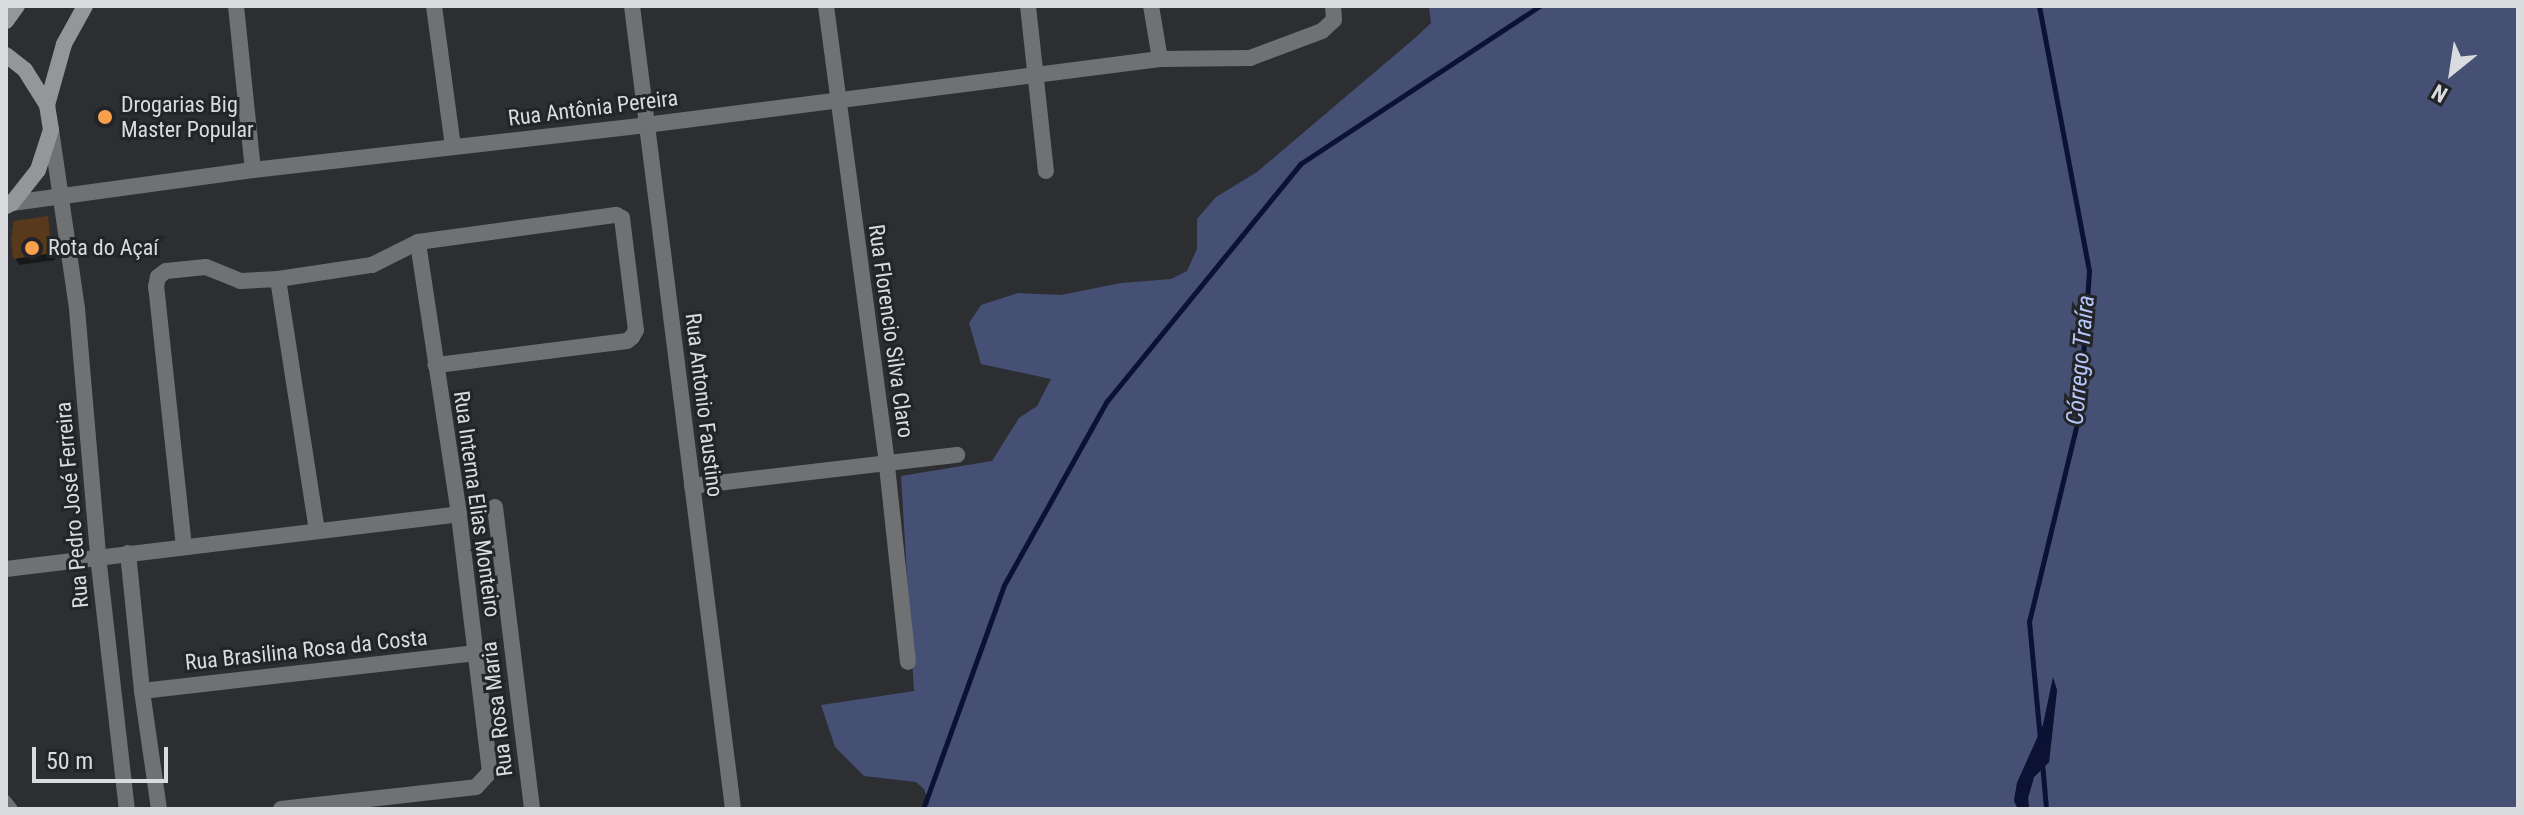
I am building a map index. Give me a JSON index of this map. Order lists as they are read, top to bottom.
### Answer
{
  "streets": {
    "street": [
      "Rua Antônia Pereira",
      "Rua Florencio Silva Claro",
      "Rua Antonio Faustino",
      "Rua Interna Elias Monteiro",
      "Rua Pedro José Ferreira",
      "Rua Brasilina Rosa da Costa",
      "Rua Rosa Maria"
    ]
  },
  "crossings": [
    ["Rua Antônia Pereira", "Rua Florencio Silva Claro"],
    ["Rua Antônia Pereira", "Rua Antonio Faustino"],
    ["Rua Antônia Pereira", "Rua Pedro José Ferreira"],
    ["Rua Interna Elias Monteiro", "Rua Brasilina Rosa da Costa"]
  ],
  "water": ["Córrego Traíra"],
  "places": ["Drogarias Big Master Popular", "Rota do Açaí"],
  "scale_bar": "50 m",
  "north": "bottom left"
}
